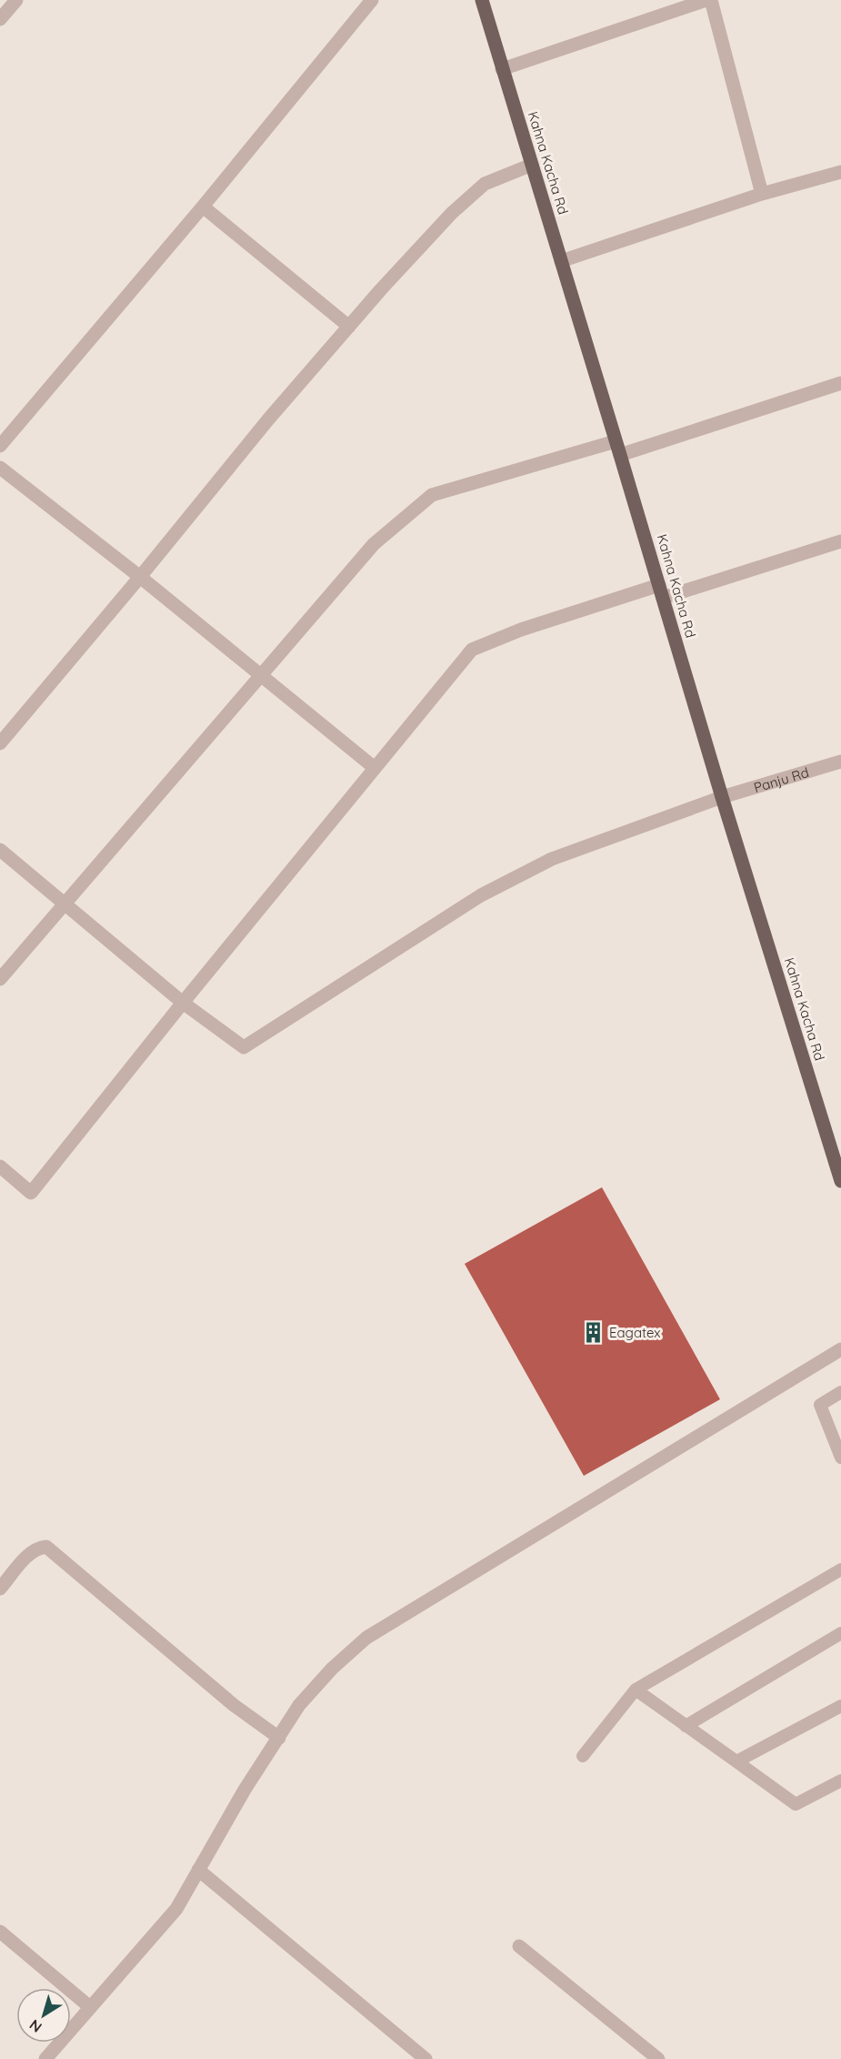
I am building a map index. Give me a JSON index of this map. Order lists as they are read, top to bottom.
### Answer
{
  "streets": {
    "main road": ["Kahna Kacha Rd"],
    "street": ["Panju Rd"]
  },
  "crossings": [
    ["Kahna Kacha Rd", "Panju Rd"]
  ],
  "places": {
    "building": ["Eagatex"]
  },
  "north": "bottom left"
}
